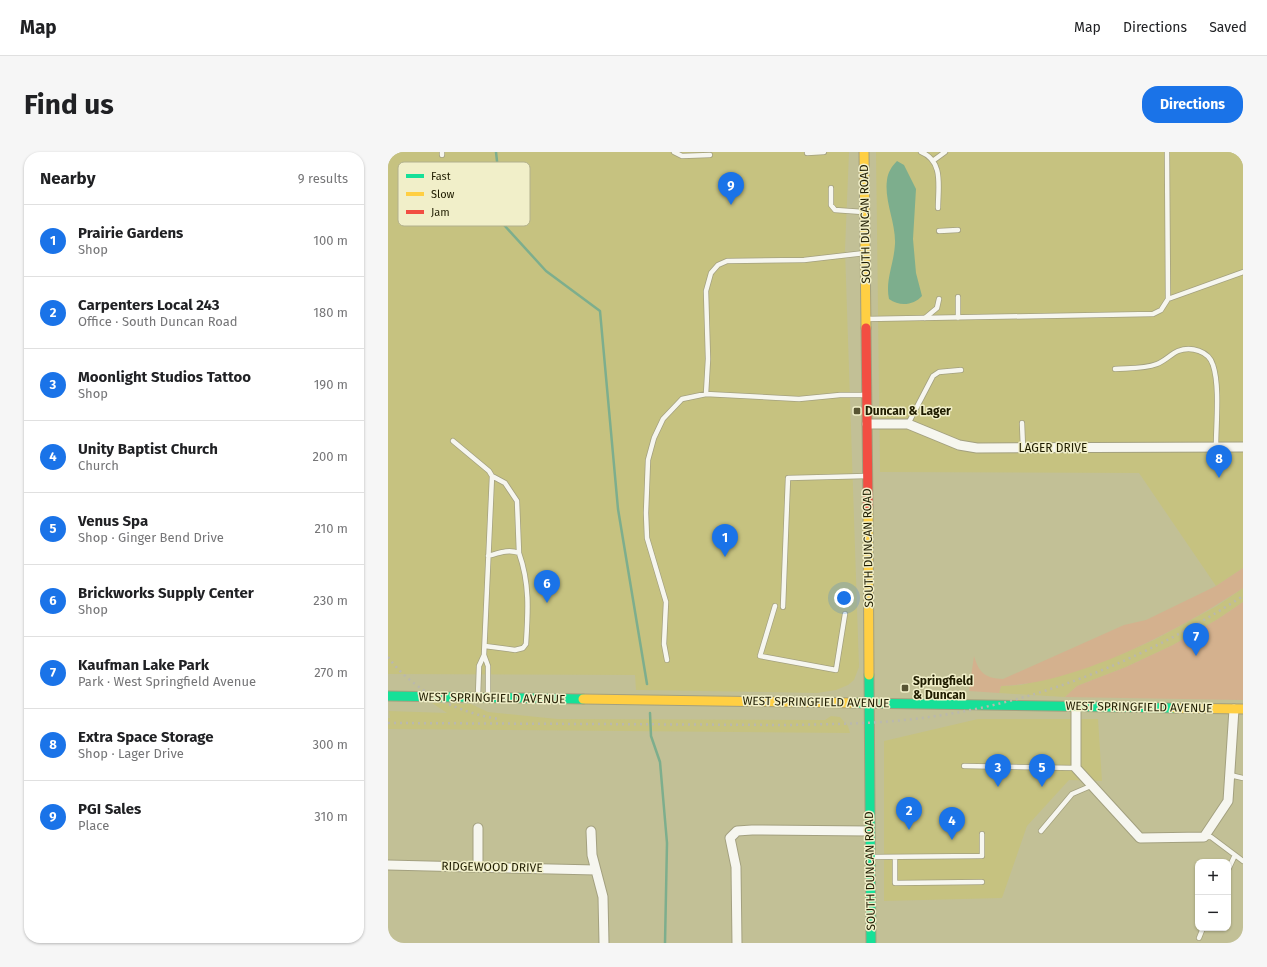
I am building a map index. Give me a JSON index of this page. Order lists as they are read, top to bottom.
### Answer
{
  "streets": {
    "main road": ["SOUTH DUNCAN ROAD", "WEST SPRINGFIELD AVENUE"],
    "street": ["LAGER DRIVE", "RIDGEWOOD DRIVE"]
  },
  "crossings": [
    ["SOUTH DUNCAN ROAD", "LAGER DRIVE"],
    ["SOUTH DUNCAN ROAD", "WEST SPRINGFIELD AVENUE"]
  ],
  "places": {
    "transit": ["Duncan & Lager", "Springfield & Duncan"]
  },
  "legend": ["Fast", "Slow", "Jam"],
  "page": {
    "header": "Map",
    "nav": ["Map", "Directions", "Saved"],
    "buttons": "Directions",
    "title": "Find us",
    "heading": ["Nearby", "9 results"],
    "pins": [
      "9",
      "8",
      "1",
      "6",
      "7",
      "3",
      "5",
      "2",
      "4"
    ],
    "list": [
      {
        "mark": "1",
        "name": "Prairie Gardens",
        "note": "Shop",
        "value": "100 m"
      },
      {
        "mark": "2",
        "name": "Carpenters Local 243",
        "note": "Office · South Duncan Road",
        "value": "180 m"
      },
      {
        "mark": "3",
        "name": "Moonlight Studios Tattoo",
        "note": "Shop",
        "value": "190 m"
      },
      {
        "mark": "4",
        "name": "Unity Baptist Church",
        "note": "Church",
        "value": "200 m"
      },
      {
        "mark": "5",
        "name": "Venus Spa",
        "note": "Shop · Ginger Bend Drive",
        "value": "210 m"
      },
      {
        "mark": "6",
        "name": "Brickworks Supply Center",
        "note": "Shop",
        "value": "230 m"
      },
      {
        "mark": "7",
        "name": "Kaufman Lake Park",
        "note": "Park · West Springfield Avenue",
        "value": "270 m"
      },
      {
        "mark": "8",
        "name": "Extra Space Storage",
        "note": "Shop · Lager Drive",
        "value": "300 m"
      },
      {
        "mark": "9",
        "name": "PGI Sales",
        "note": "Place",
        "value": "310 m"
      }
    ],
    "map_buttons": ["+", "−"]
  }
}
